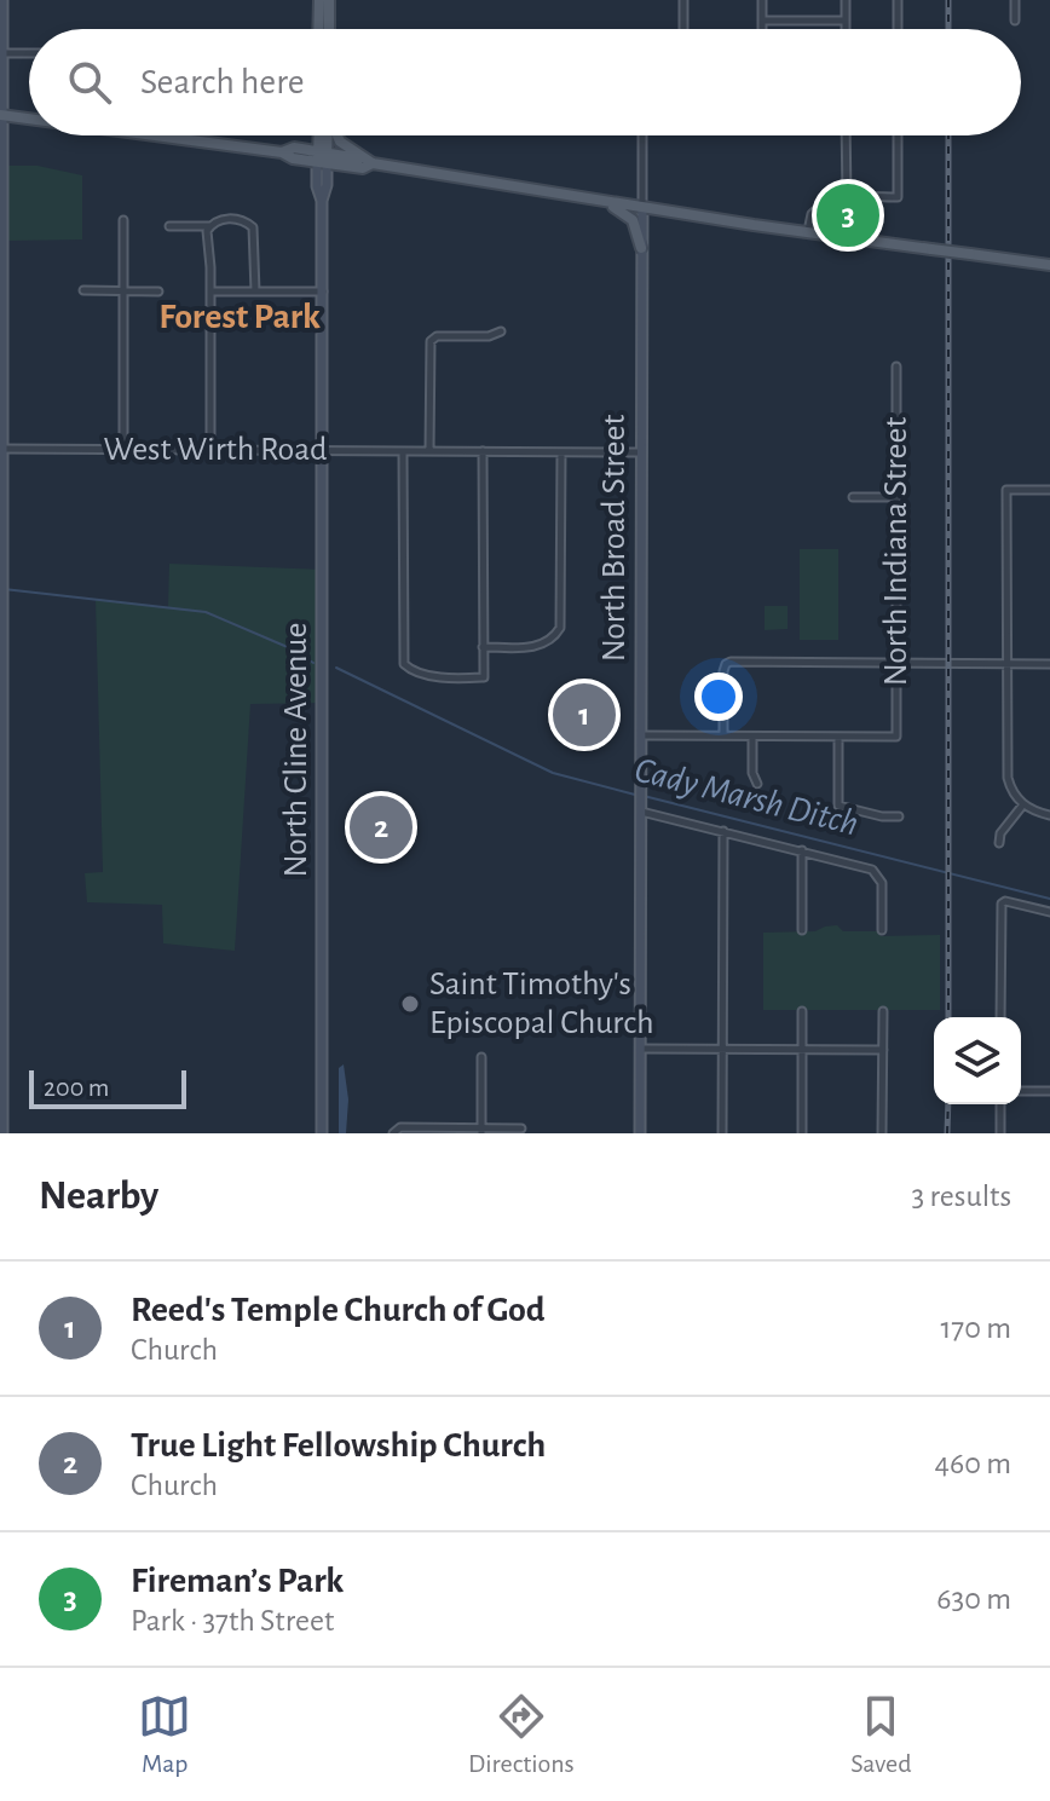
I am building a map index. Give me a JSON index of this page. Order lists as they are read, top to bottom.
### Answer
{
  "streets": {
    "street": [
      "West Wirth Road",
      "North Broad Street",
      "North Indiana Street",
      "North Cline Avenue"
    ]
  },
  "crossings": [
    ["West Wirth Road", "North Broad Street"],
    ["West Wirth Road", "North Cline Avenue"]
  ],
  "districts": ["Forest Park"],
  "water": ["Cady Marsh Ditch"],
  "places": ["Saint Timothy's Episcopal Church"],
  "scale_bar": "200 m",
  "page": {
    "search": "Search here",
    "pins": ["3", "1", "2"],
    "scale": "200 m",
    "heading": ["Nearby", "3 results"],
    "list": [
      {
        "mark": "1",
        "name": "Reed's Temple Church of God",
        "note": "Church",
        "value": "170 m"
      },
      {
        "mark": "2",
        "name": "True Light Fellowship Church",
        "note": "Church",
        "value": "460 m"
      },
      {
        "mark": "3",
        "name": "Fireman’s Park",
        "note": "Park · 37th Street",
        "value": "630 m"
      }
    ],
    "nav": ["Map", "Directions", "Saved"]
  }
}
